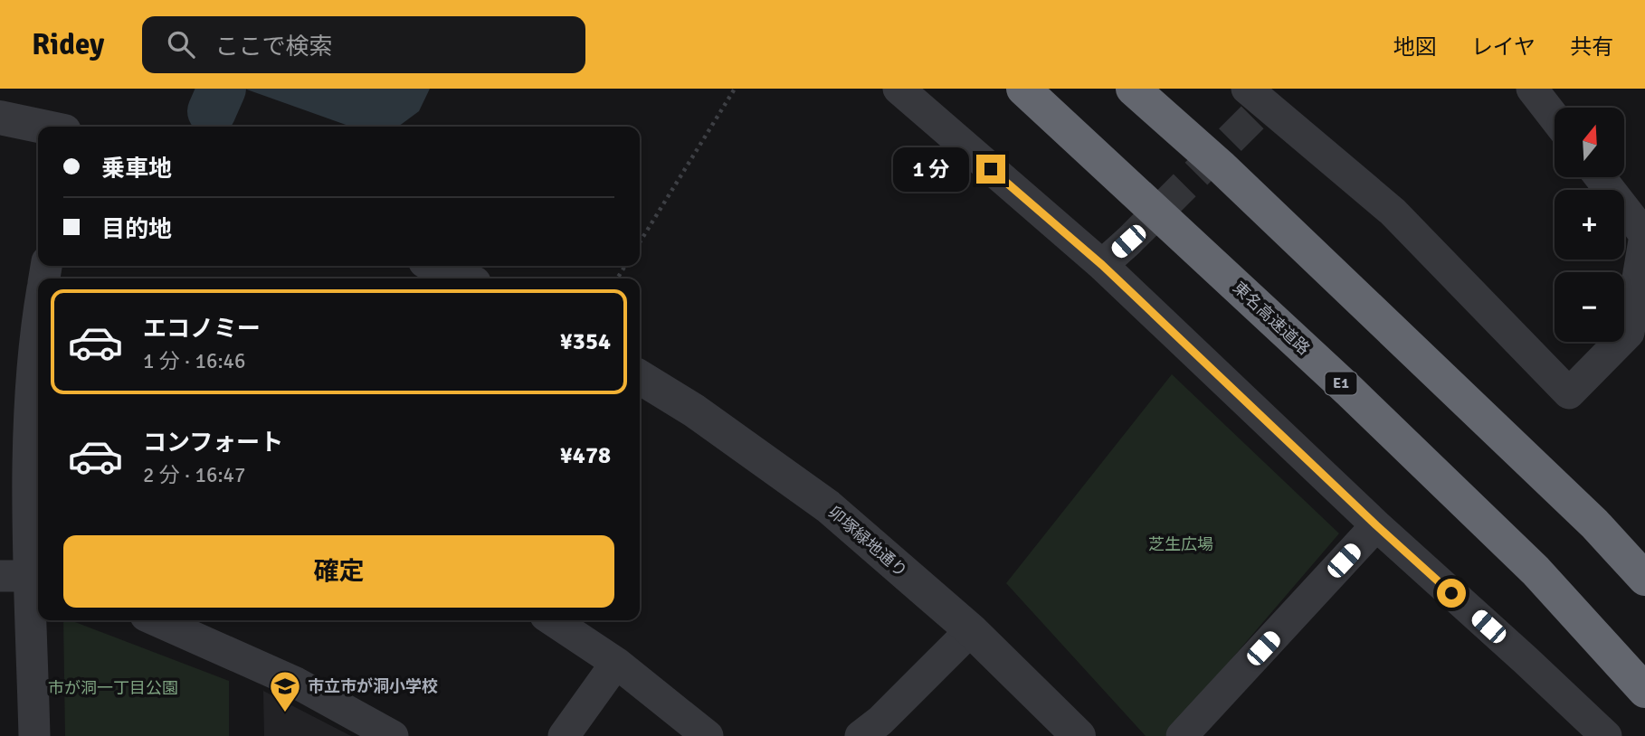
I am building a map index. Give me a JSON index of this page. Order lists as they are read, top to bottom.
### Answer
{
  "streets": {
    "highway": ["東名高速道路", "E1"],
    "street": ["卯塚緑地通り"]
  },
  "parks": ["芝生広場", "市が洞一丁目公園"],
  "places": {
    "school or university": ["市立市が洞小学校"]
  },
  "north": "top",
  "page": {
    "header": "Ridey",
    "search": "ここで検索",
    "nav": ["地図", "レイヤ", "共有"],
    "map_buttons": ["+", "−"],
    "banner": ["乗車地", "目的地"],
    "bubble": "1 分",
    "list": [
      {
        "name": "エコノミー",
        "note": "1 分 · 16:46",
        "value": "¥354"
      },
      {
        "name": "コンフォート",
        "note": "2 分 · 16:47",
        "value": "¥478"
      }
    ],
    "buttons": "確定"
  }
}
